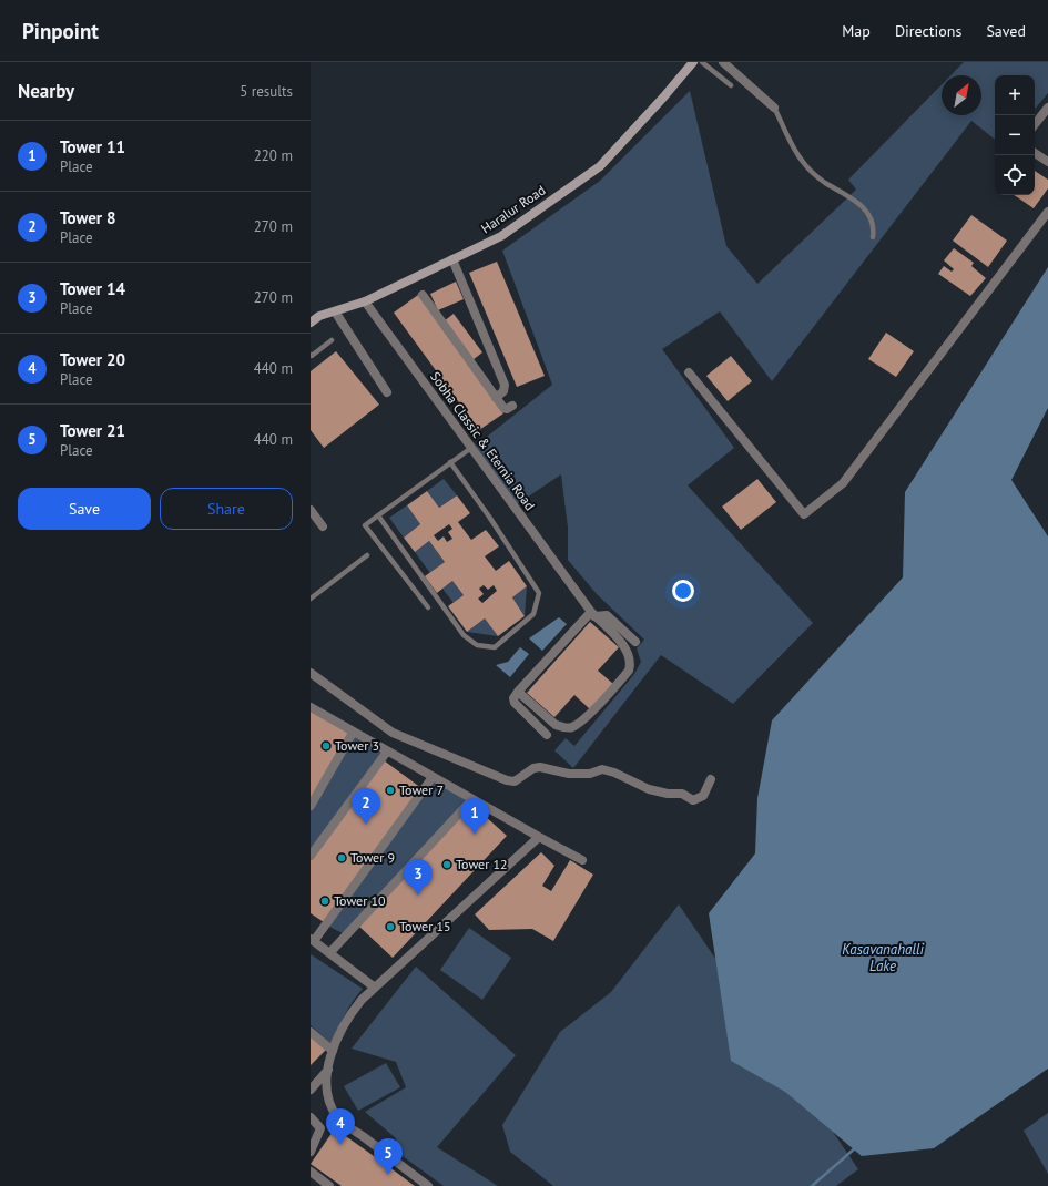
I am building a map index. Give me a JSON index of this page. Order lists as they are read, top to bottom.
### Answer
{
  "streets": {
    "street": ["Haralur Road", "Sobha Classic & Eternia Road"]
  },
  "crossings": [
    ["Haralur Road", "Sobha Classic & Eternia Road"]
  ],
  "water": ["Kasavanahalli Lake"],
  "places": [
    "Tower 3",
    "Tower 7",
    "Tower 9",
    "Tower 12",
    "Tower 10",
    "Tower 15"
  ],
  "north": "top right",
  "page": {
    "header": "Pinpoint",
    "nav": ["Map", "Directions", "Saved"],
    "heading": ["Nearby", "5 results"],
    "map_buttons": ["+", "−"],
    "list": [
      {
        "mark": "1",
        "name": "Tower 11",
        "note": "Place",
        "value": "220 m"
      },
      {
        "mark": "2",
        "name": "Tower 8",
        "note": "Place",
        "value": "270 m"
      },
      {
        "mark": "3",
        "name": "Tower 14",
        "note": "Place",
        "value": "270 m"
      },
      {
        "mark": "4",
        "name": "Tower 20",
        "note": "Place",
        "value": "440 m"
      },
      {
        "mark": "5",
        "name": "Tower 21",
        "note": "Place",
        "value": "440 m"
      }
    ],
    "buttons": ["Save", "Share"],
    "pins": [
      "2",
      "1",
      "3",
      "4",
      "5"
    ]
  }
}
